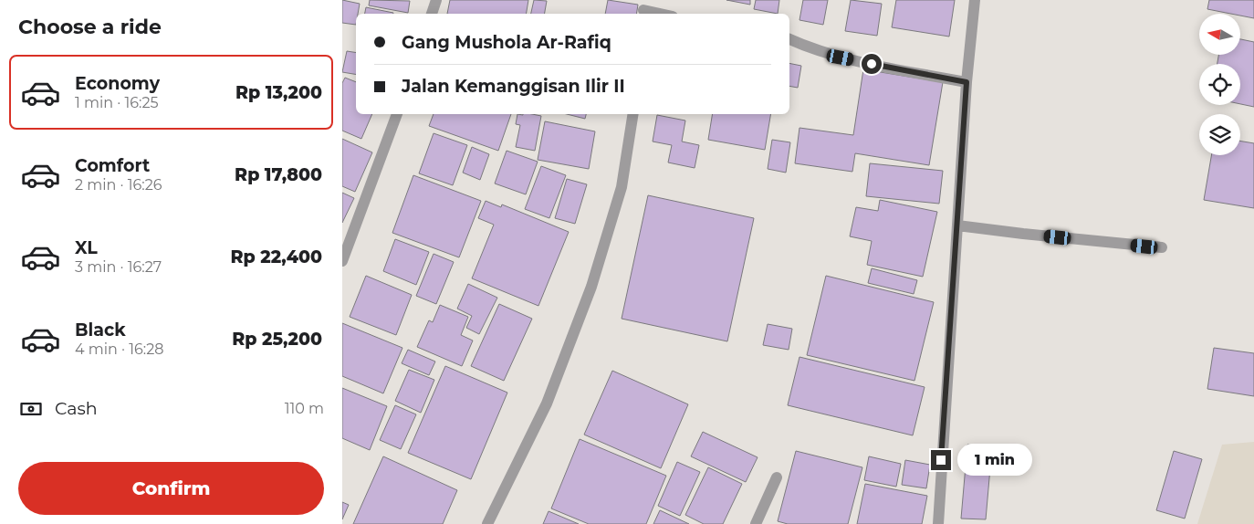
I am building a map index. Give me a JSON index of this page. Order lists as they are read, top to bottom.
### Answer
{
  "north": "left",
  "page": {
    "heading": "Choose a ride",
    "banner": ["Gang Mushola Ar-Rafiq", "Jalan Kemanggisan Ilir II"],
    "list": [
      {
        "name": "Economy",
        "note": "1 min · 16:25",
        "value": "Rp 13,200"
      },
      {
        "name": "Comfort",
        "note": "2 min · 16:26",
        "value": "Rp 17,800"
      },
      {
        "name": "XL",
        "note": "3 min · 16:27",
        "value": "Rp 22,400"
      },
      {
        "name": "Black",
        "note": "4 min · 16:28",
        "value": "Rp 25,200"
      }
    ],
    "pay": ["Cash", "110 m"],
    "bubble": "1 min",
    "buttons": "Confirm"
  }
}
